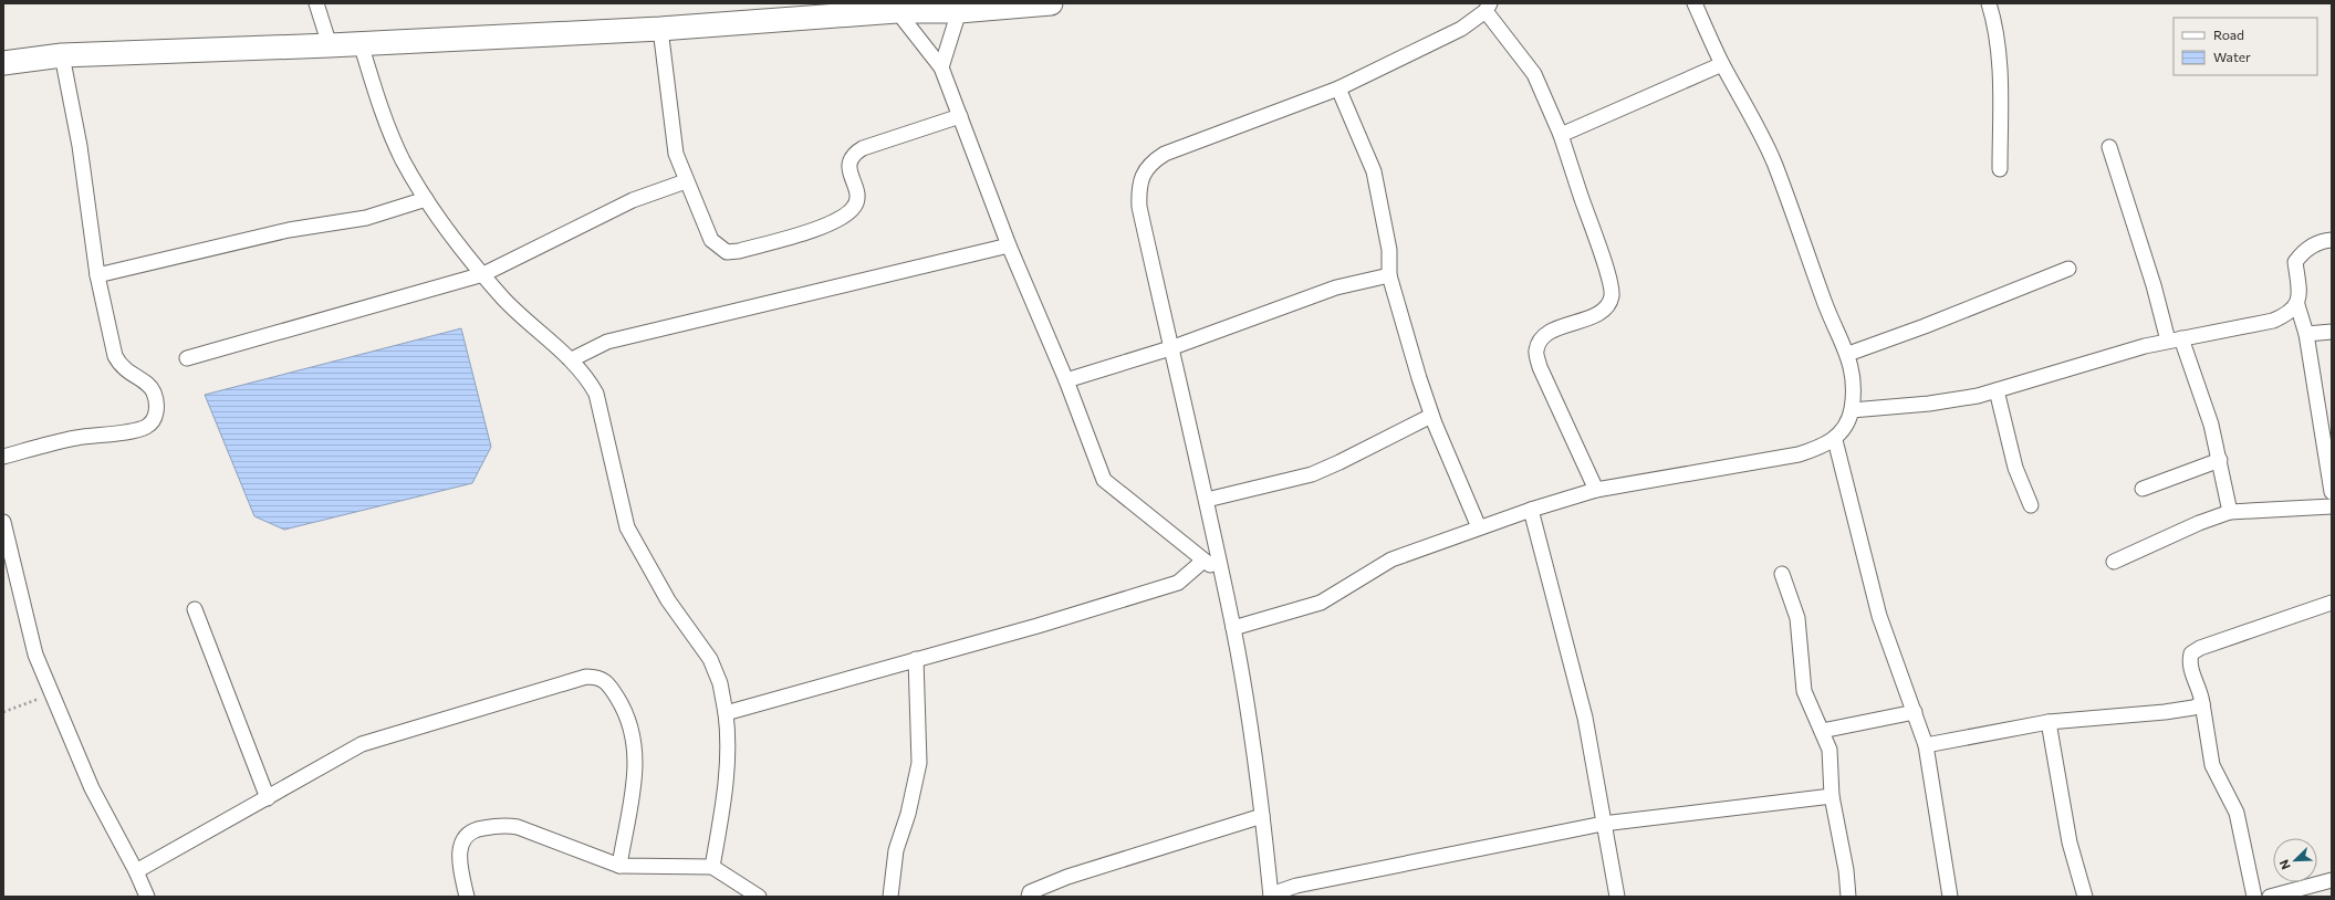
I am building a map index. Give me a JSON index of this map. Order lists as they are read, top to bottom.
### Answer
{
  "legend": ["Road", "Water"],
  "north": "bottom left"
}
